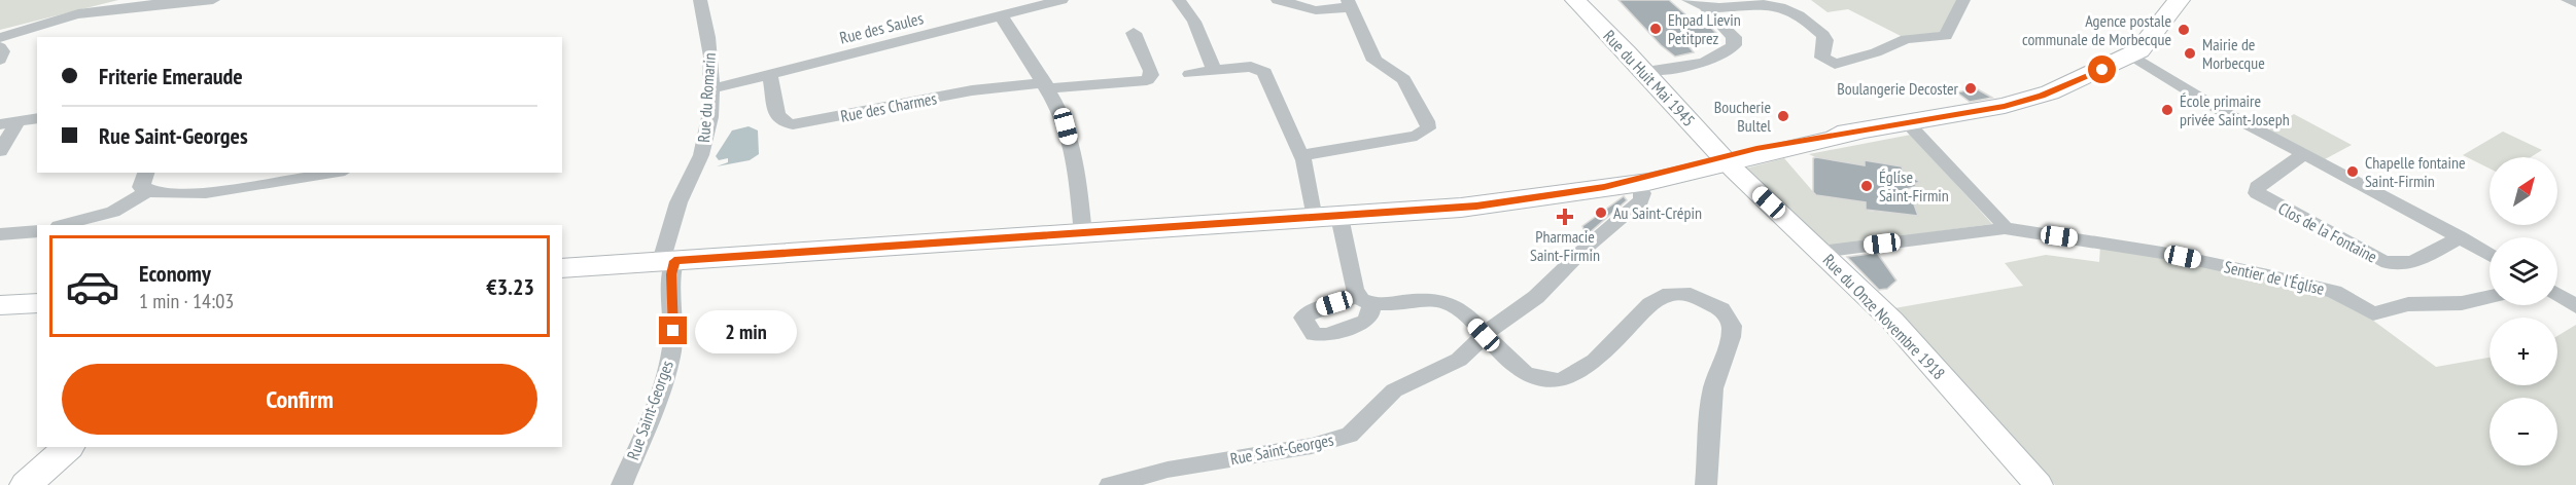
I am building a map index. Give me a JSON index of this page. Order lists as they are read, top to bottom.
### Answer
{
  "streets": {
    "street": [
      "Rue des Saules",
      "Rue du Huit Mai 1945",
      "Rue du Romarin",
      "Rue des Charmes",
      "Clos de la Fontaine",
      "Sentier de l'Église",
      "Rue du Onze Novembre 1918",
      "Rue Saint-Georges"
    ]
  },
  "crossings": [
    ["Rue des Saules", "Rue du Romarin"],
    ["Rue des Saules", "Rue des Charmes"],
    ["Rue du Huit Mai 1945", "Rue du Onze Novembre 1918"],
    ["Rue du Romarin", "Rue Saint-Georges"],
    ["Sentier de l'Église", "Rue du Onze Novembre 1918"]
  ],
  "places": {
    "other": [
      "Ehpad Lievin Petitprez",
      "Agence postale communale de Morbecque",
      "Mairie de Morbecque",
      "Boulangerie Decoster",
      "École primaire privée Saint-Joseph",
      "Boucherie Bultel",
      "Chapelle fontaine Saint-Firmin",
      "Église Saint-Firmin",
      "Au Saint-Crépin"
    ],
    "health": ["Pharmacie Saint-Firmin"]
  },
  "north": "top right",
  "page": {
    "banner": ["Friterie Emeraude", "Rue Saint-Georges"],
    "map_buttons": ["+", "−"],
    "list": [
      {
        "name": "Economy",
        "note": "1 min · 14:03",
        "value": "€3.23"
      }
    ],
    "bubble": "2 min",
    "buttons": "Confirm"
  }
}
